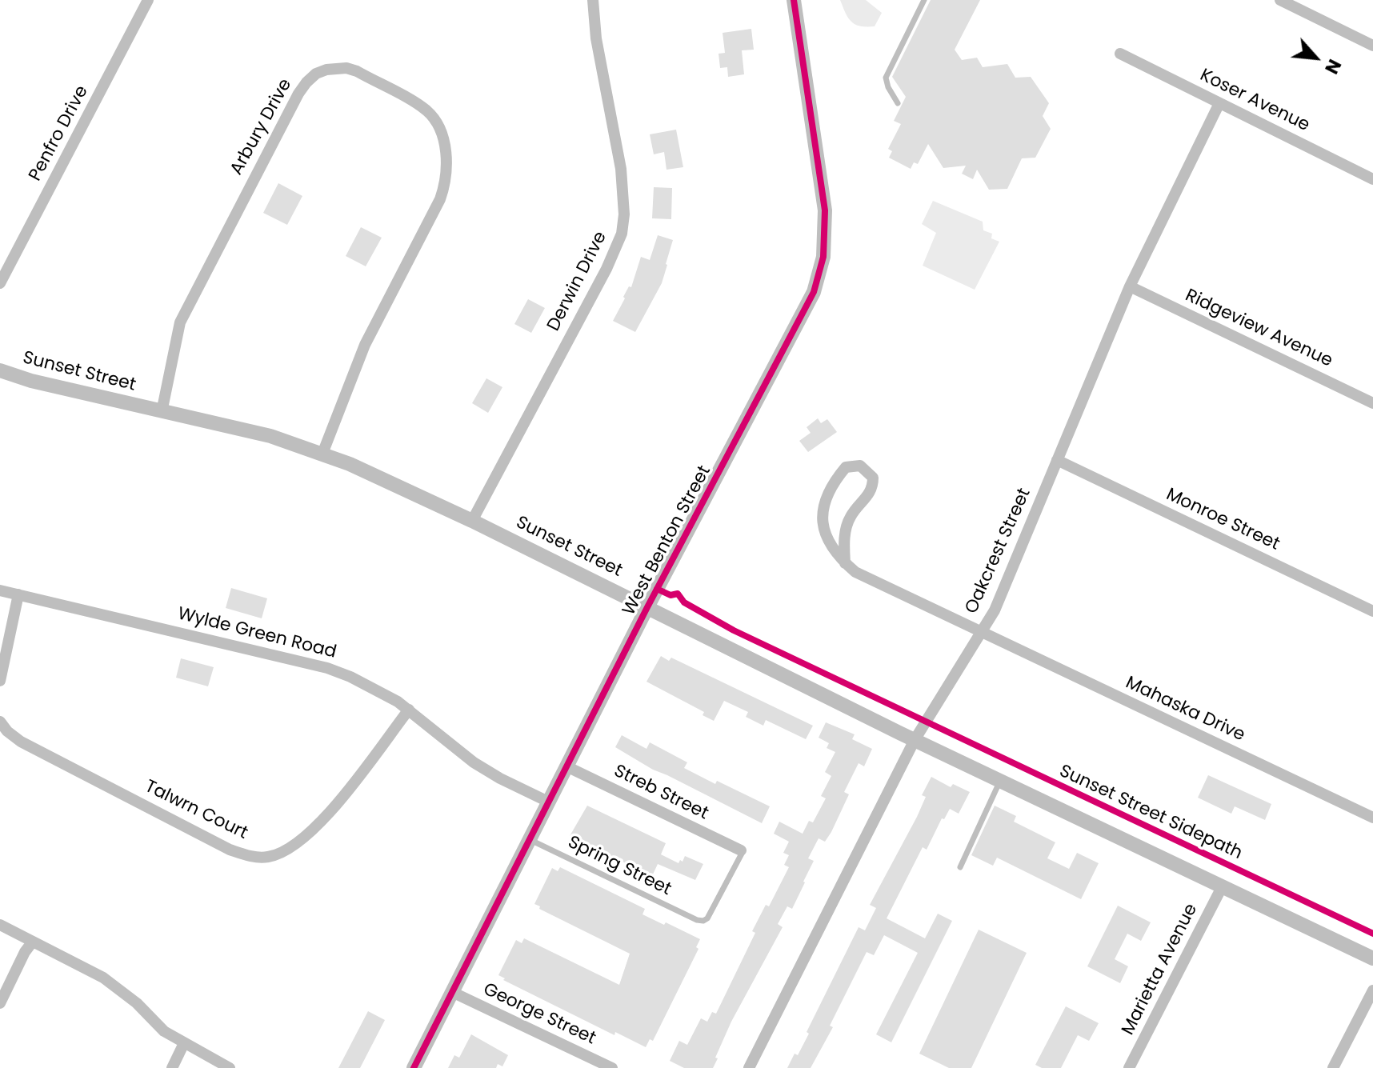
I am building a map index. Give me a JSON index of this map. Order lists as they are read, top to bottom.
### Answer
{
  "streets": {
    "street": [
      "Koser Avenue",
      "Arbury Drive",
      "Penfro Drive",
      "Derwin Drive",
      "Ridgeview Avenue",
      "Sunset Street",
      "Monroe Street",
      "West Benton Street",
      "Oakcrest Street",
      "Wylde Green Road",
      "Mahaska Drive",
      "Streb Street",
      "Talwrn Court",
      "Marietta Avenue",
      "George Street"
    ],
    "lane": ["Spring Street"],
    "cycle path": ["Sunset Street Sidepath"]
  },
  "crossings": [
    ["Koser Avenue", "Oakcrest Street"],
    ["Arbury Drive", "Sunset Street"],
    ["Derwin Drive", "Sunset Street"],
    ["Ridgeview Avenue", "Oakcrest Street"],
    ["Sunset Street", "West Benton Street"],
    ["Sunset Street", "Oakcrest Street"],
    ["Sunset Street", "Marietta Avenue"],
    ["Monroe Street", "Oakcrest Street"],
    ["West Benton Street", "Wylde Green Road"],
    ["West Benton Street", "Streb Street"],
    ["West Benton Street", "Spring Street"],
    ["West Benton Street", "George Street"],
    ["Oakcrest Street", "Mahaska Drive"],
    ["Wylde Green Road", "Talwrn Court"],
    ["Streb Street", "Spring Street"]
  ],
  "north": "bottom right"
}
